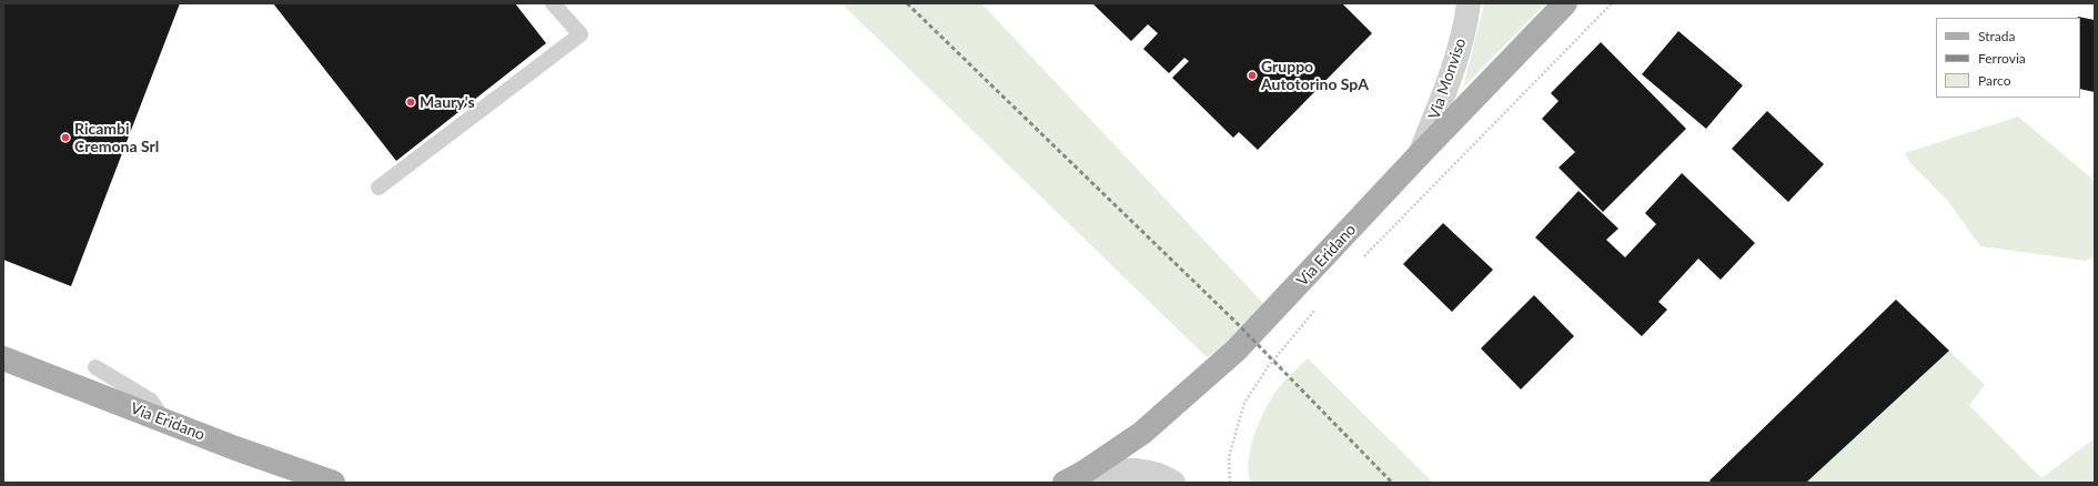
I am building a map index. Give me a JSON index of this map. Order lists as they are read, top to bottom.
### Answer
{
  "streets": {
    "main road": ["Via Eridano"],
    "street": ["Via Monviso"]
  },
  "crossings": [
    ["Via Monviso", "Via Eridano"]
  ],
  "places": ["Gruppo Autotorino SpA", "Maury's", "Ricambi Cremona Srl"],
  "legend": ["Strada", "Ferrovia", "Parco"]
}
